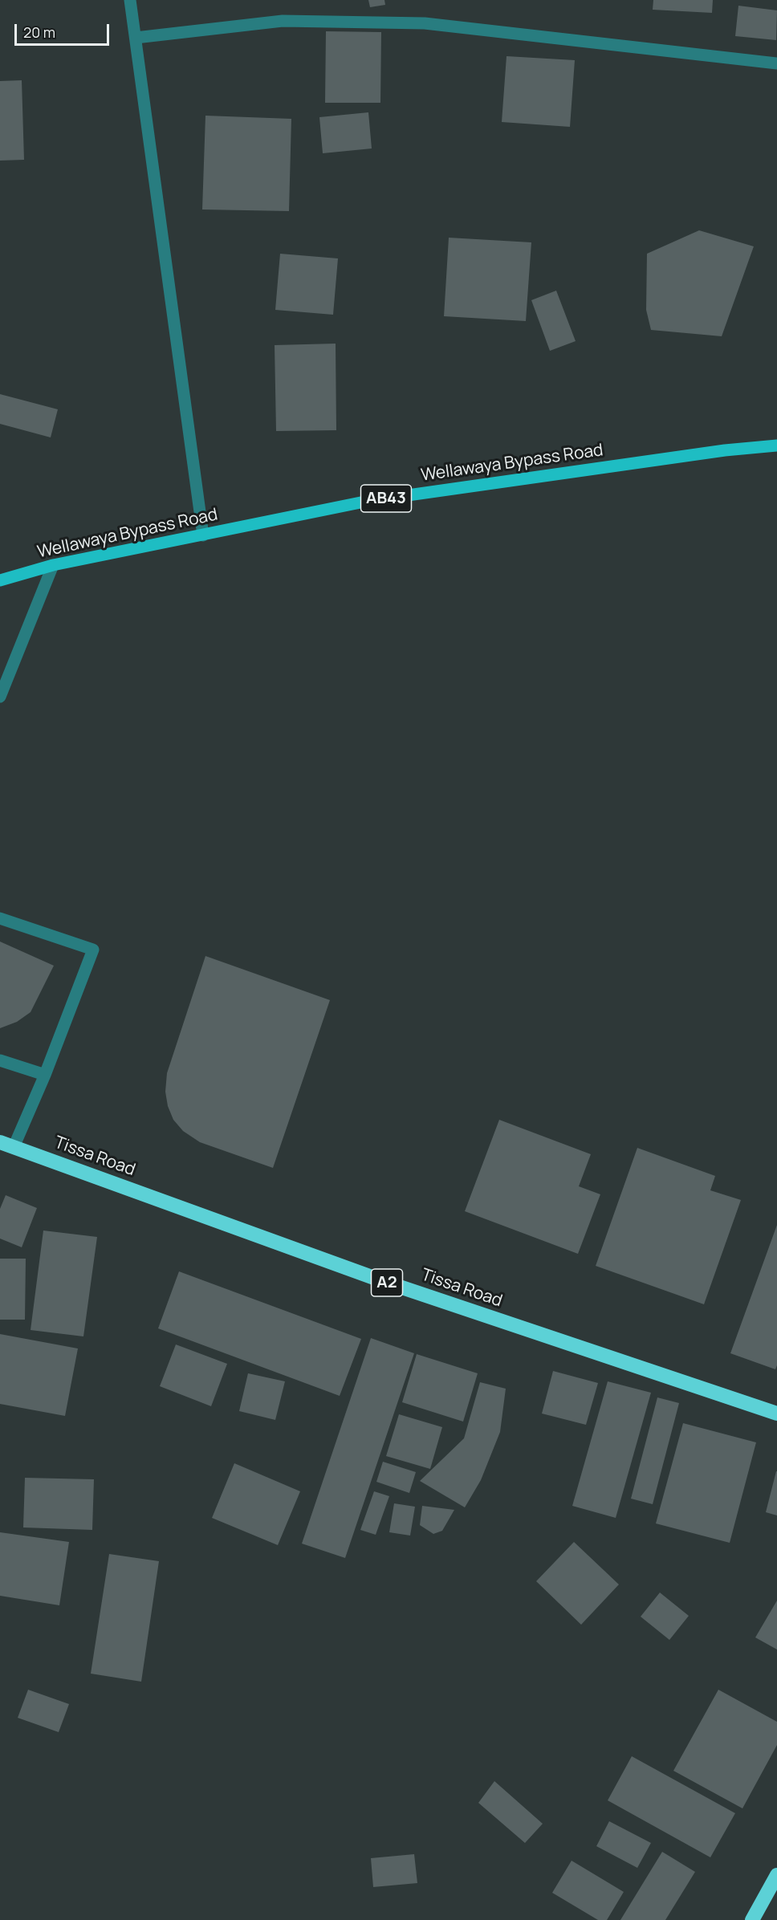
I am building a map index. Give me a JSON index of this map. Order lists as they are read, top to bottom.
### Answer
{
  "streets": {
    "highway": ["Tissa Road", "A2"],
    "main road": ["Wellawaya Bypass Road", "AB43"]
  },
  "scale_bar": "20 m"
}
